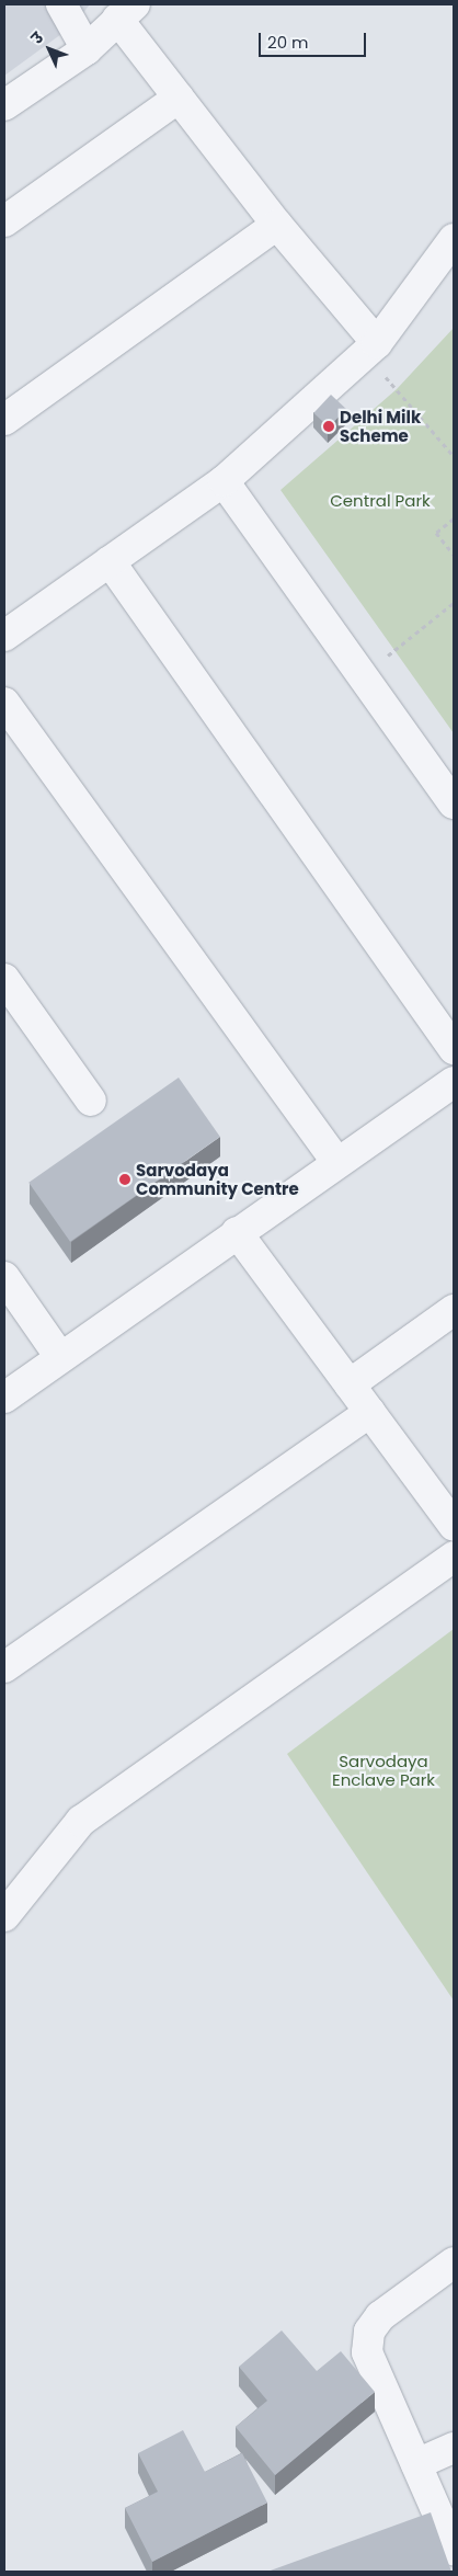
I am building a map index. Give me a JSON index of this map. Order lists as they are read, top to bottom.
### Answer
{
  "parks": ["Central Park", "Sarvodaya Enclave Park"],
  "places": ["Delhi Milk Scheme", "Sarvodaya Community Centre"],
  "scale_bar": "20 m",
  "north": "top left"
}
